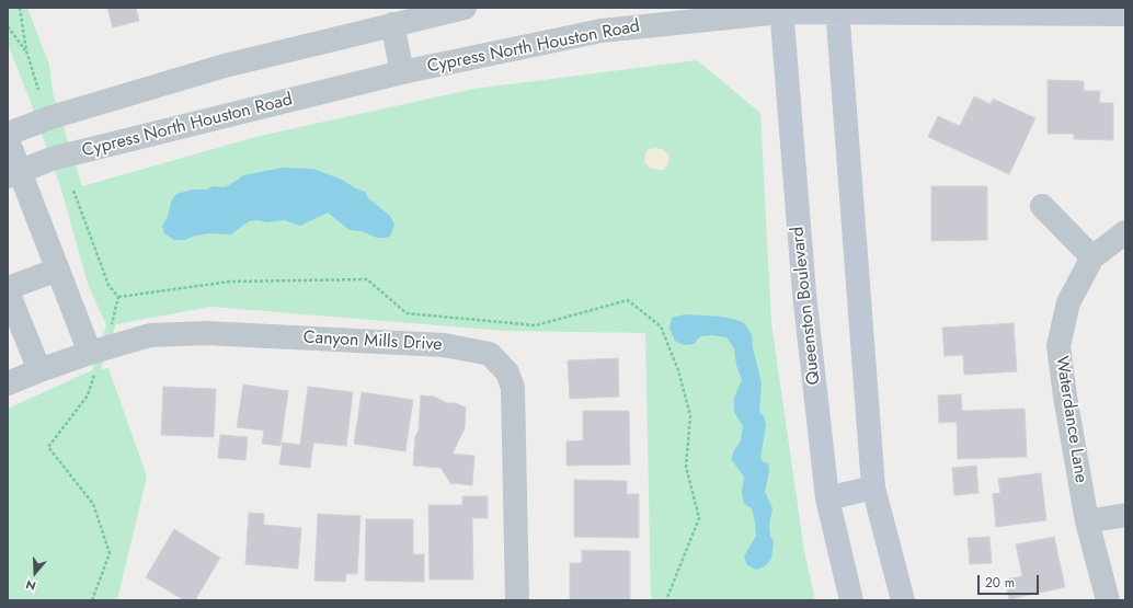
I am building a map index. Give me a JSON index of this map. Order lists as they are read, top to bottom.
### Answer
{
  "streets": {
    "main road": ["Cypress North Houston Road", "Queenston Boulevard"],
    "street": ["Canyon Mills Drive", "Waterdance Lane"]
  },
  "crossings": [
    ["Cypress North Houston Road", "Queenston Boulevard"]
  ],
  "scale_bar": "20 m",
  "north": "bottom"
}
